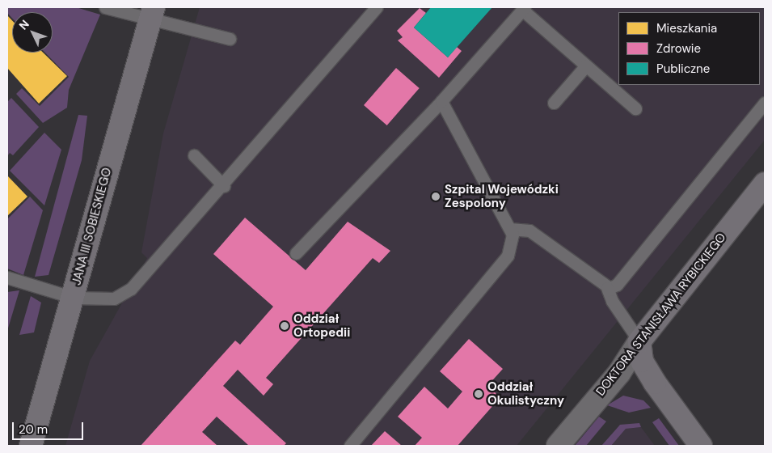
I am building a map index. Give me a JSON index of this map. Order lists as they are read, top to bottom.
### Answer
{
  "streets": {
    "street": ["JANA III SOBIESKIEGO", "DOKTORA STANISŁAWA RYBICKIEGO"]
  },
  "places": ["Szpital Wojewódzki Zespolony", "Oddział Ortopedii", "Oddział Okulistyczny"],
  "legend": ["Mieszkania", "Zdrowie", "Publiczne"],
  "scale_bar": "20 m",
  "north": "top left"
}
